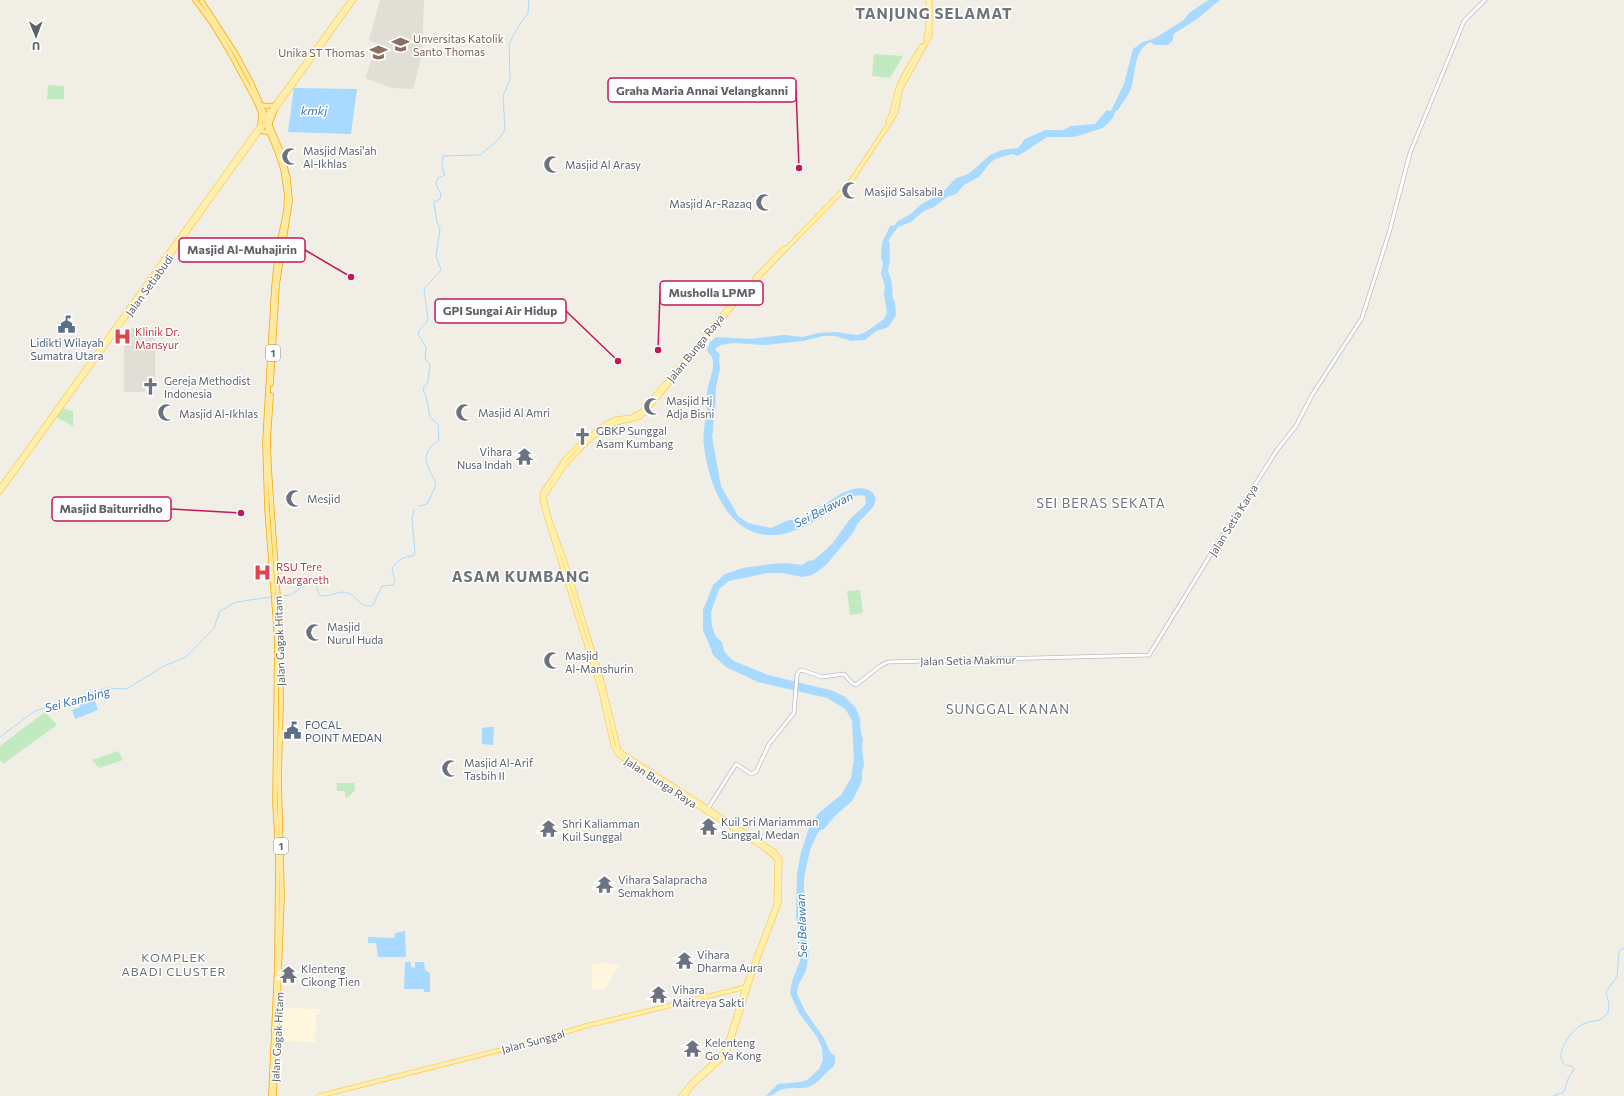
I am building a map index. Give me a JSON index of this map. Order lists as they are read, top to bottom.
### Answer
{
  "streets": {
    "highway": ["1", "Jalan Gagak Hitam"],
    "main road": [
      "Jalan Setiabudi",
      "Jalan Bunga Raya",
      "Jalan Setia Karya",
      "Jalan Setia Makmur",
      "Jalan Sunggal"
    ]
  },
  "crossings": [
    ["Jalan Setiabudi", "1"],
    ["Jalan Setiabudi", "Jalan Gagak Hitam"],
    ["Jalan Bunga Raya", "Jalan Setia Makmur"],
    ["Jalan Bunga Raya", "Jalan Sunggal"],
    ["1", "Jalan Gagak Hitam"],
    ["Jalan Setia Karya", "Jalan Setia Makmur"]
  ],
  "districts": [
    "TANJUNG SELAMAT",
    "SEI BERAS SEKATA",
    "ASAM KUMBANG",
    "SUNGGAL KANAN",
    "KOMPLEK ABADI CLUSTER"
  ],
  "water": ["kmkj", "Sei Belawan", "Sei Kambing"],
  "places": {
    "school or university": ["Unversitas Katolik Santo Thomas", "Unika ST Thomas"],
    "mosque": [
      "Masjid Masi'ah Al-Ikhlas",
      "Masjid Al Arasy",
      "Masjid Salsabila",
      "Masjid Ar-Razaq",
      "Masjid Hj Adja Bisni",
      "Masjid Al Amri",
      "Masjid Al-Ikhlas",
      "Mesjid",
      "Masjid Nurul Huda",
      "Masjid Al-Manshurin",
      "Masjid Al-Arif Tasbih II"
    ],
    "other": [
      "Graha Maria Annai Velangkanni",
      "Masjid Al-Muhajirin",
      "Musholla LPMP",
      "GPI Sungai Air Hidup",
      "Masjid Baiturridho"
    ],
    "public building": ["Lidikti Wilayah Sumatra Utara", "FOCAL POINT MEDAN"],
    "hospital": ["Klinik Dr. Mansyur", "RSU Tere Margareth"],
    "church": ["Gereja Methodist Indonesia", "GBKP Sunggal Asam Kumbang"],
    "temple": [
      "Vihara Nusa Indah",
      "Kuil Sri Mariamman Sunggal, Medan",
      "Shri Kaliamman Kuil Sunggal",
      "Vihara Salapracha Semakhom",
      "Vihara Dharma Aura",
      "Klenteng Cikong Tien",
      "Vihara Maitreya Sakti",
      "Kelenteng Go Ya Kong"
    ]
  },
  "north": "bottom"
}
